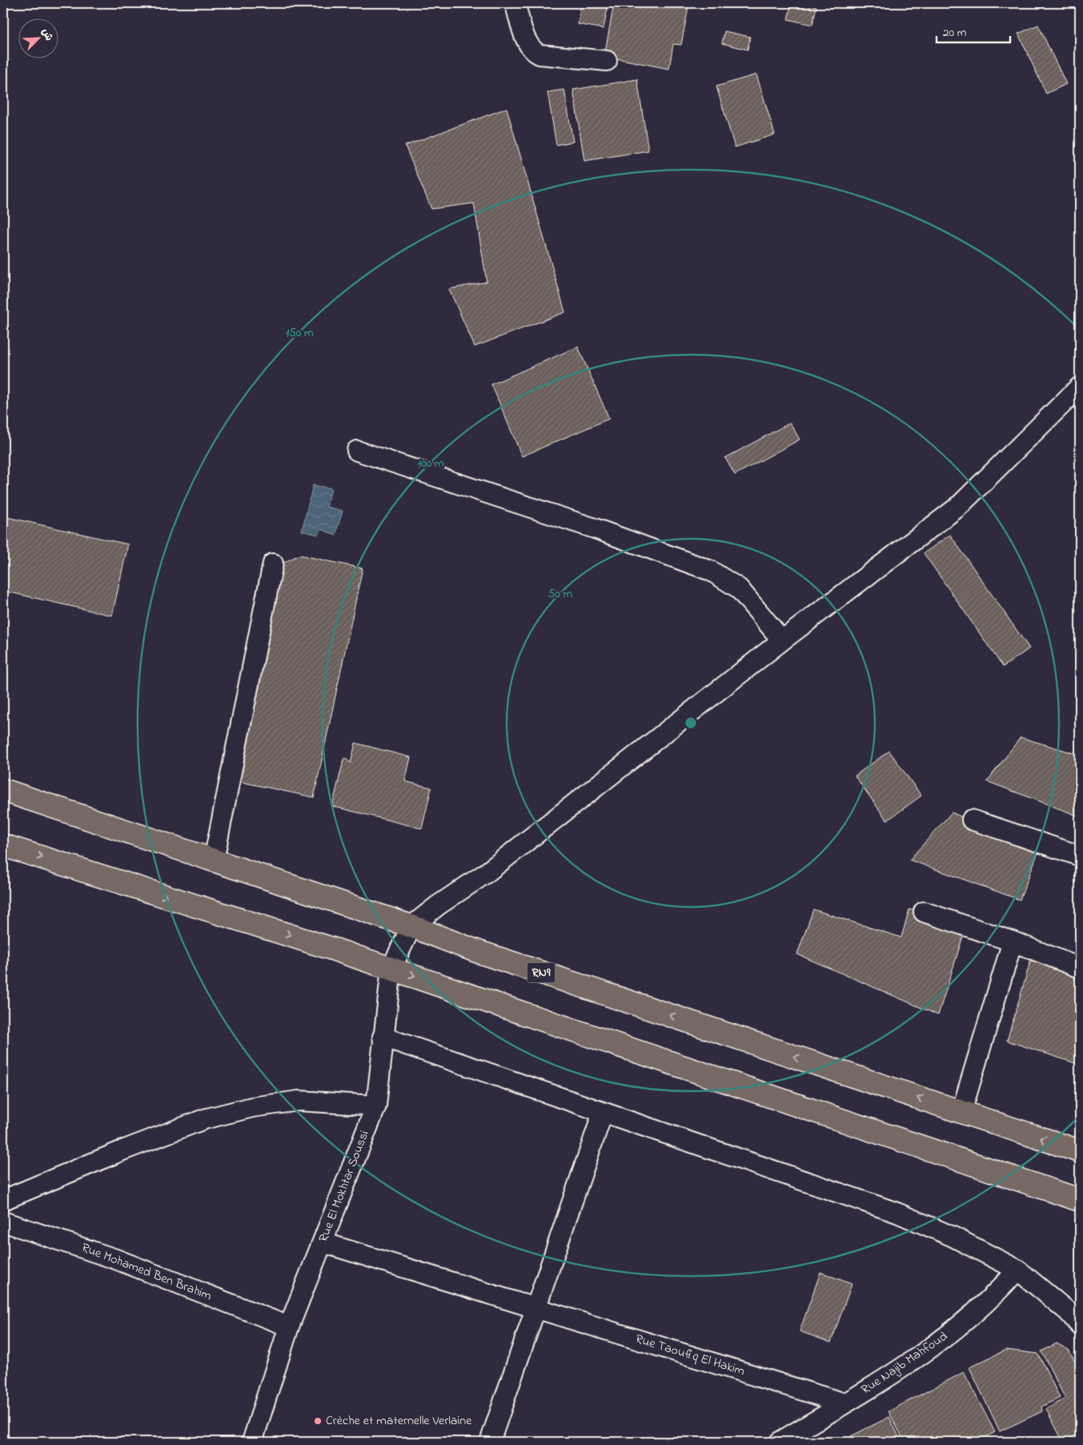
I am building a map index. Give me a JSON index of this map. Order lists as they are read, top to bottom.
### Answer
{
  "streets": {
    "main road": ["RN9"],
    "street": [
      "Rue El Mokhtar Soussi",
      "Rue Mohamed Ben Brahim",
      "Rue Taoufiq El Hakim",
      "Rue Najib Mahfoud"
    ]
  },
  "crossings": [
    ["RN9", "Rue El Mokhtar Soussi"],
    ["Rue El Mokhtar Soussi", "Rue Mohamed Ben Brahim"],
    ["Rue El Mokhtar Soussi", "Rue Taoufiq El Hakim"],
    ["Rue Taoufiq El Hakim", "Rue Najib Mahfoud"]
  ],
  "places": ["Crèche et maternelle Verlaine"],
  "scale_bar": "20 m",
  "north": "top right",
  "rings": ["150 m", "100 m", "50 m"]
}
